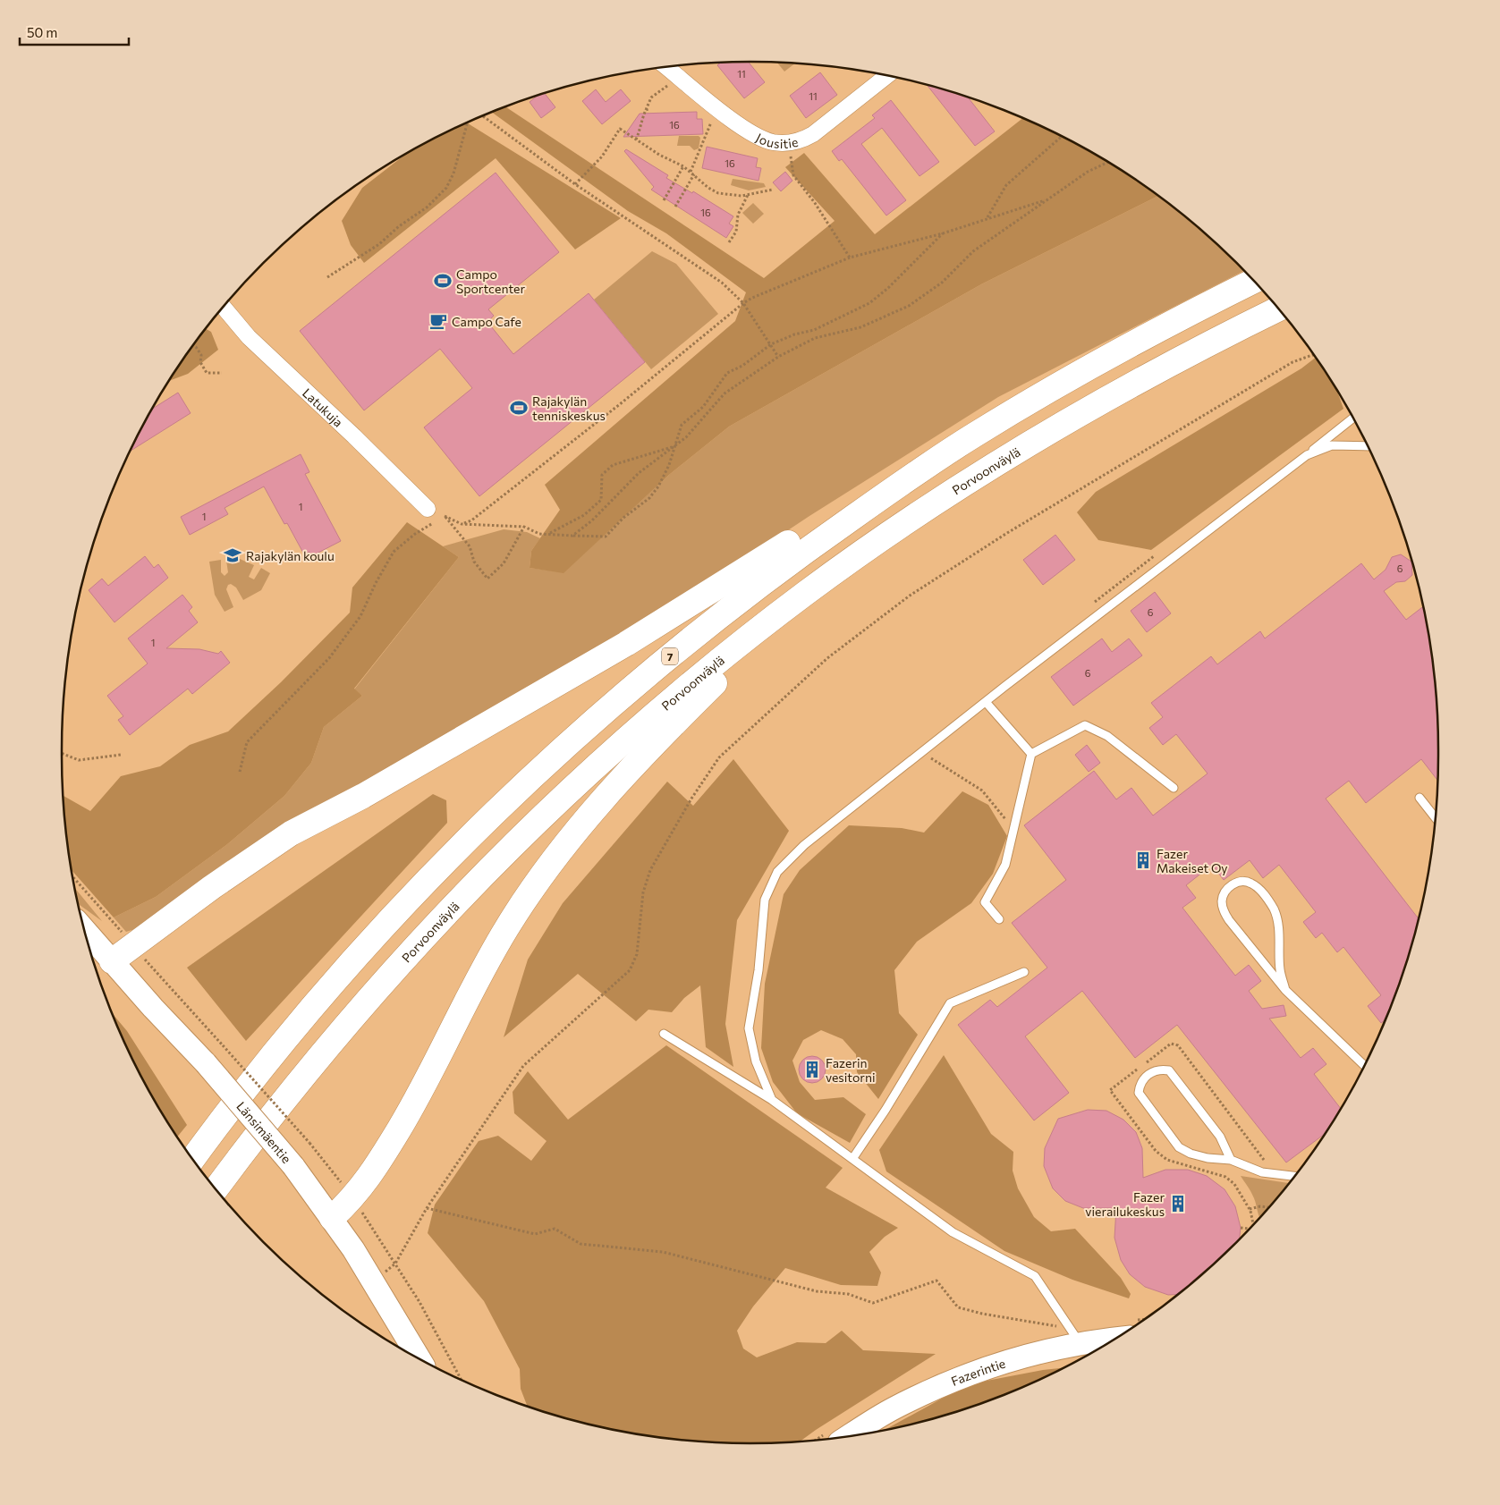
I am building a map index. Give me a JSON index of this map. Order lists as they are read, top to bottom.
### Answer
{
  "streets": {
    "highway": ["Porvoonväylä", "7"],
    "main road": ["Länsimäentie", "Fazerintie"],
    "street": ["Jousitie", "Latukuja"]
  },
  "places": {
    "sports": ["Campo Sportcenter", "Rajakylän tenniskeskus"],
    "cafe": ["Campo Cafe"],
    "school or university": ["Rajakylän koulu"],
    "building": ["Fazer Makeiset Oy", "Fazerin vesitorni", "Fazer vierailukeskus"]
  },
  "house_numbers": [
    "11",
    "11",
    "16",
    "16",
    "16",
    "1",
    "1",
    "6",
    "6",
    "1",
    "6"
  ],
  "scale_bar": "50 m"
}
